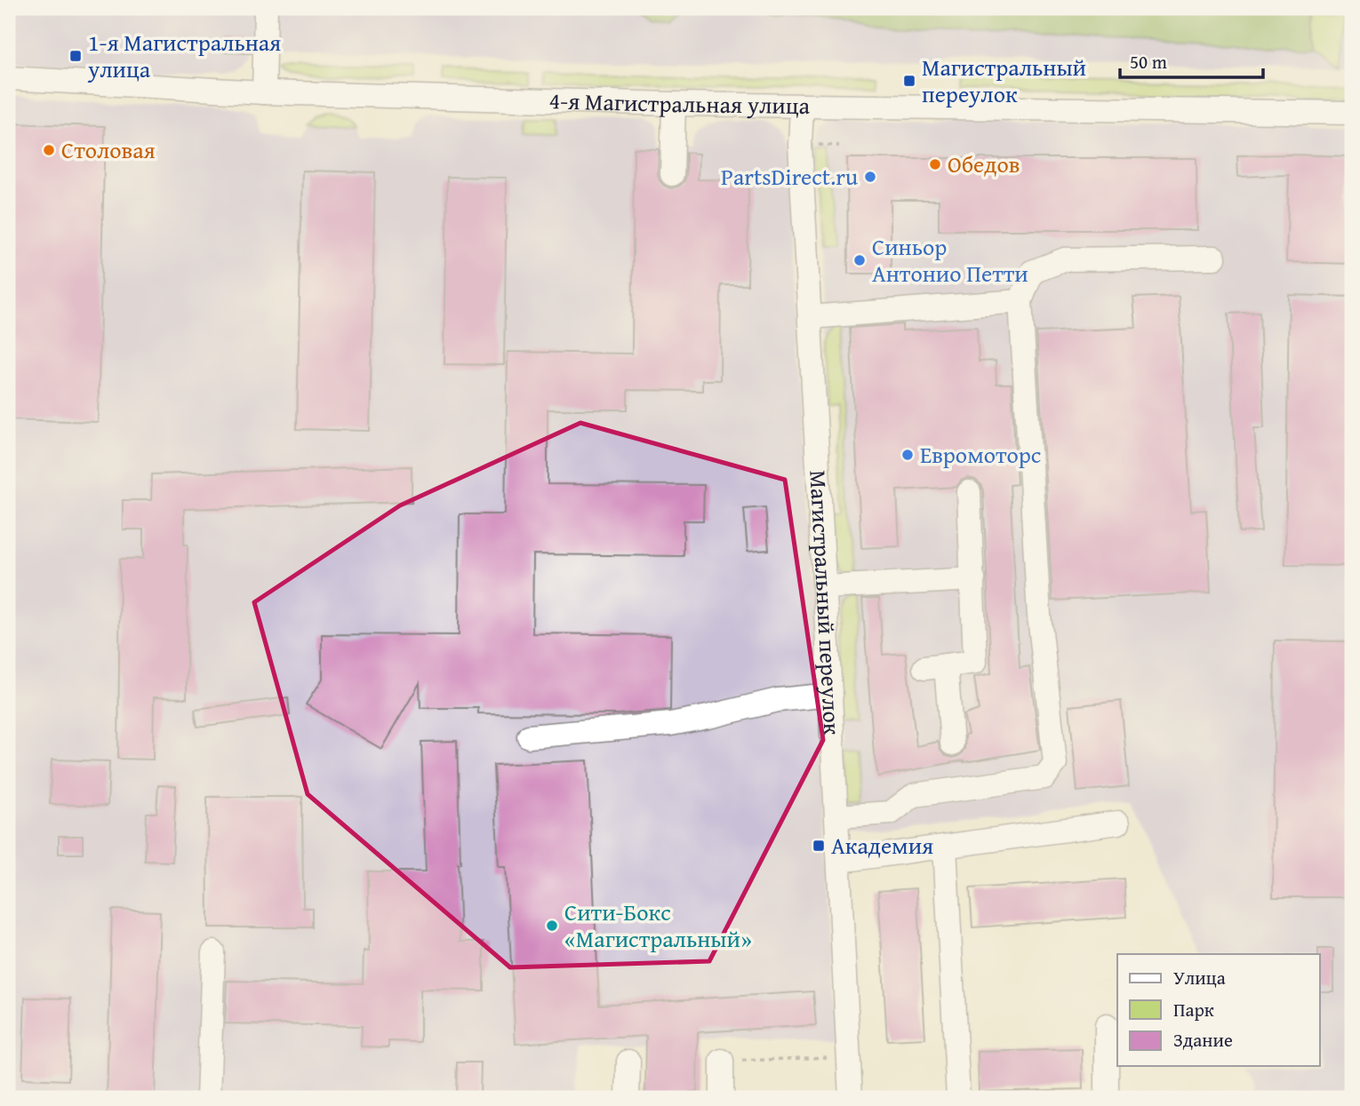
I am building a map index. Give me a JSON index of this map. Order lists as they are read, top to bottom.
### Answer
{
  "streets": {
    "street": ["4-я Магистральная улица", "Магистральный переулок"]
  },
  "crossings": [
    ["4-я Магистральная улица", "Магистральный переулок"]
  ],
  "places": {
    "transit": ["1-я Магистральная улица", "Магистральный переулок", "Академия"],
    "other": [
      "Столовая",
      "Обедов",
      "PartsDirect.ru",
      "Синьор Антонио Петти",
      "Евромоторс",
      "Сити-Бокс «Магистральный»"
    ]
  },
  "legend": ["Улица", "Парк", "Здание"],
  "scale_bar": "50 m"
}
